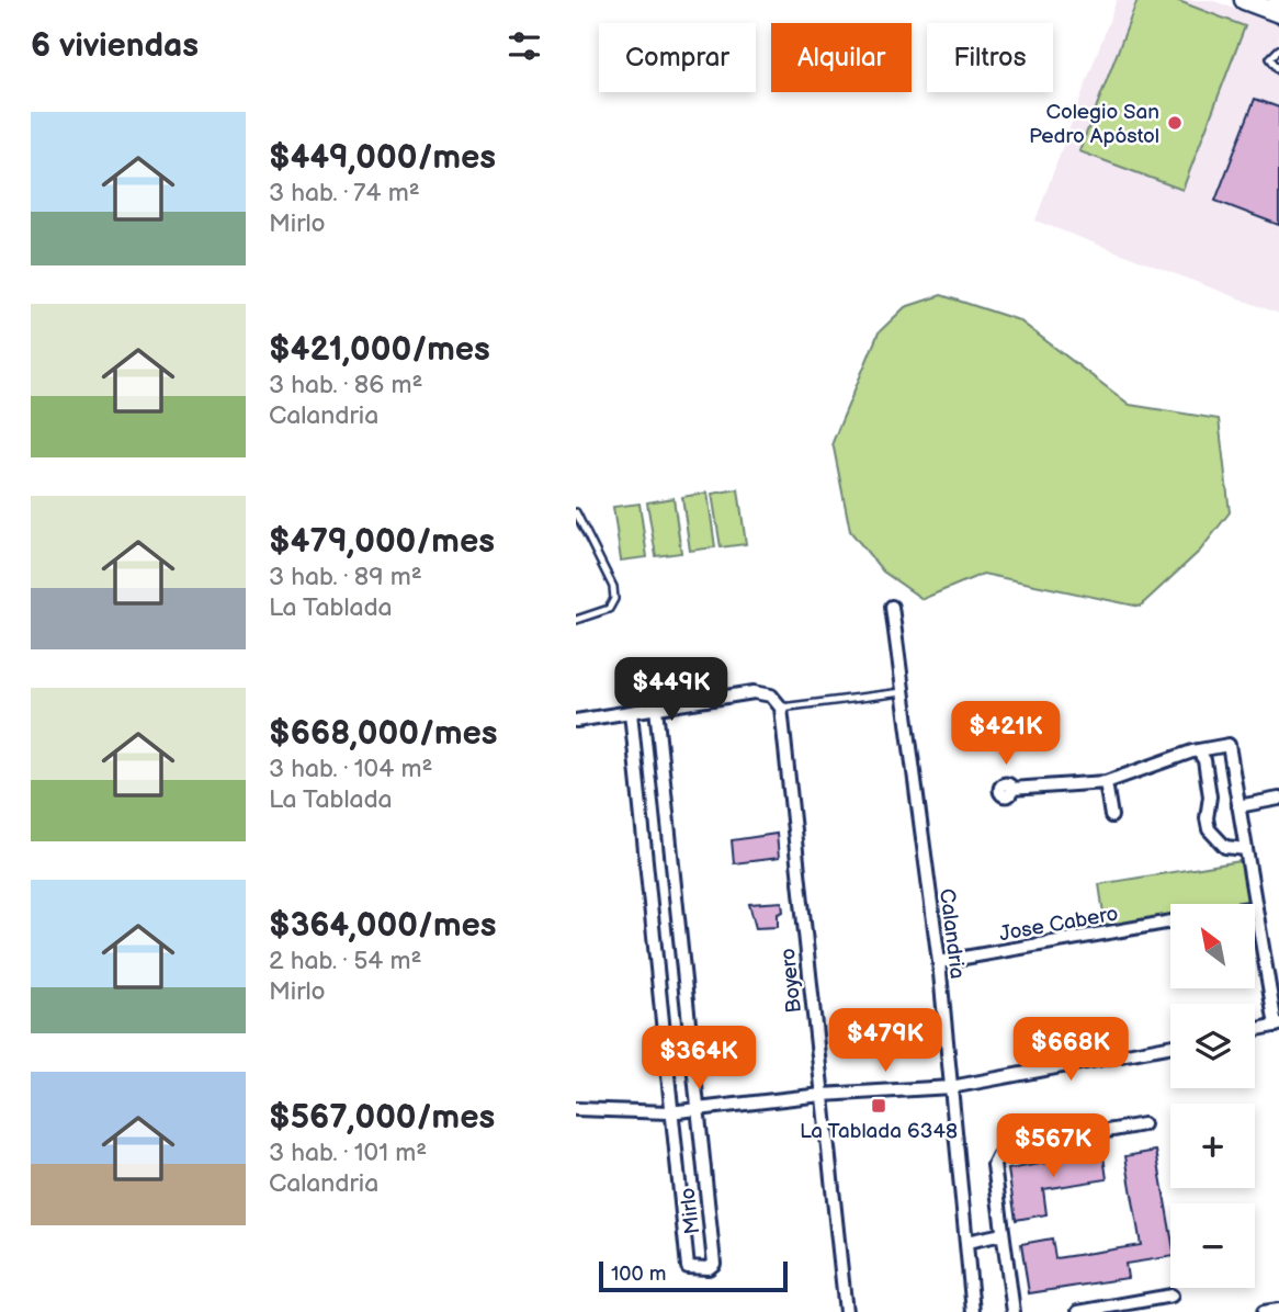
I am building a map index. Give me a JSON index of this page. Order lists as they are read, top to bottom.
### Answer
{
  "streets": {
    "street": [
      "Jose Cabero",
      "Calandria",
      "Boyero",
      "Mirlo"
    ]
  },
  "crossings": [
    ["Jose Cabero", "Calandria"]
  ],
  "places": {
    "other": ["Colegio San Pedro Apóstol"],
    "transit": ["La Tablada 6348"]
  },
  "scale_bar": "100 m",
  "north": "top left",
  "page": {
    "heading": "6 viviendas",
    "chip": ["Comprar", "Alquilar", "Filtros"],
    "list": [
      {
        "name": "$449,000/mes",
        "note": "3 hab. · 74 m² · Mirlo"
      },
      {
        "name": "$421,000/mes",
        "note": "3 hab. · 86 m² · Calandria"
      },
      {
        "name": "$479,000/mes",
        "note": "3 hab. · 89 m² · La Tablada"
      },
      {
        "name": "$668,000/mes",
        "note": "3 hab. · 104 m² · La Tablada"
      },
      {
        "name": "$364,000/mes",
        "note": "2 hab. · 54 m² · Mirlo"
      },
      {
        "name": "$567,000/mes",
        "note": "3 hab. · 101 m² · Calandria"
      }
    ],
    "price": [
      "$449K",
      "$421K",
      "$479K",
      "$668K",
      "$364K",
      "$567K"
    ],
    "map_buttons": ["+", "−"],
    "scale": "100 m"
  }
}
